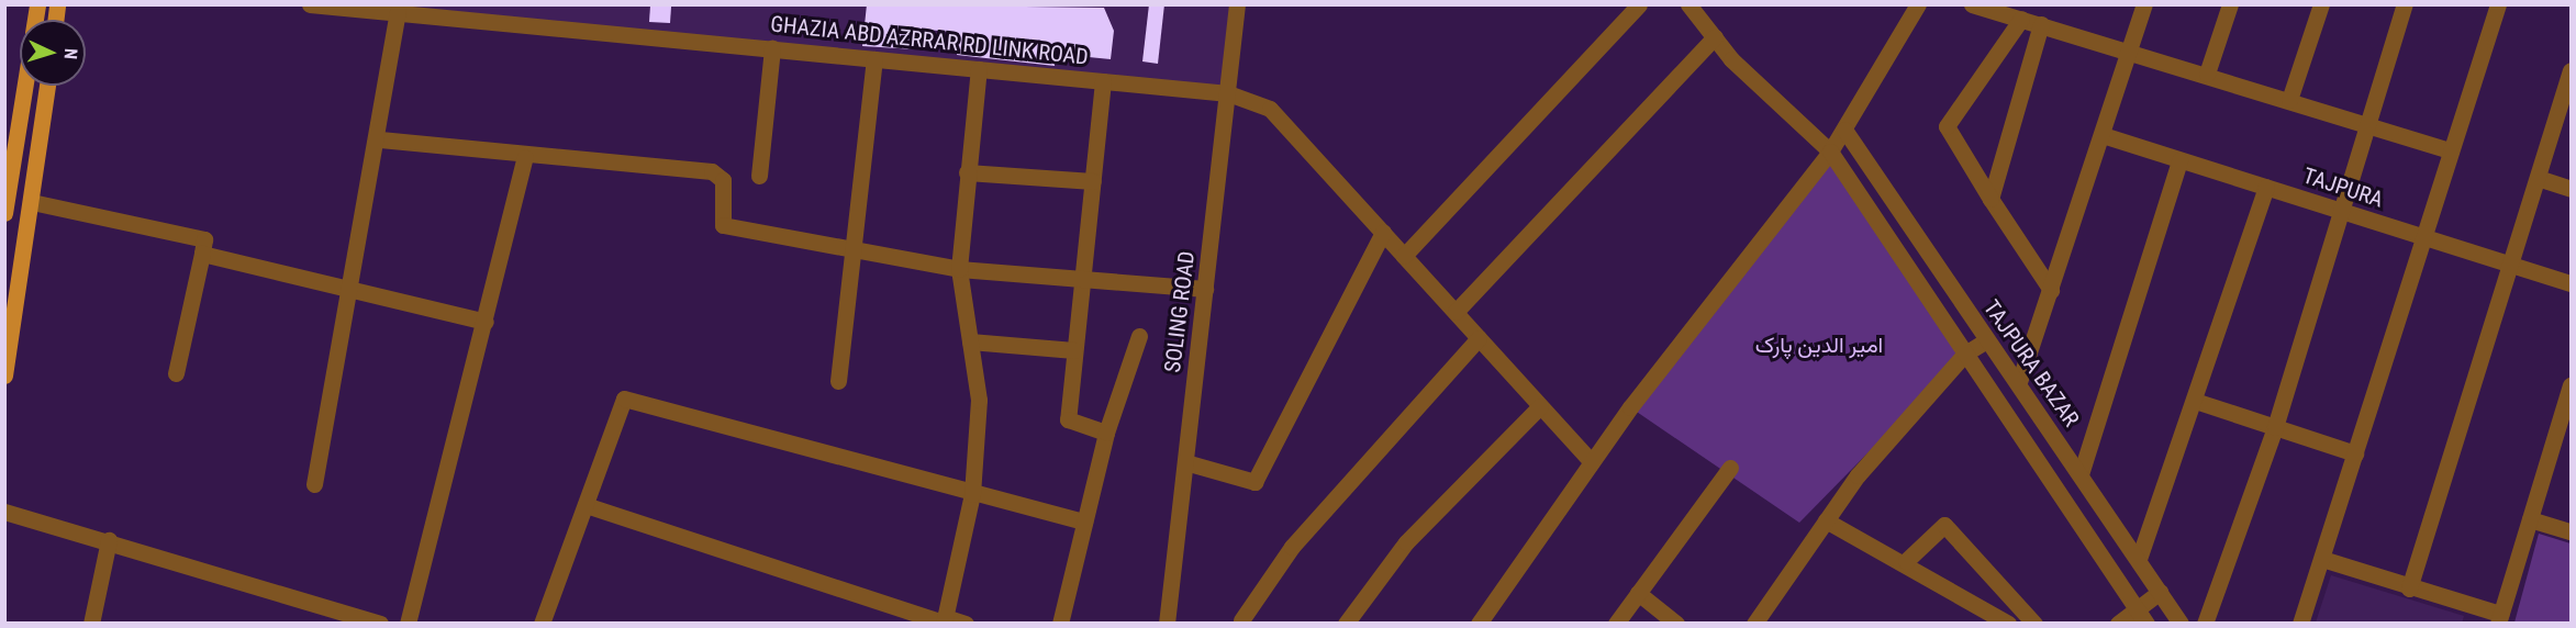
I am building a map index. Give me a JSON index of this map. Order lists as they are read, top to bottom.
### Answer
{
  "streets": {
    "street": [
      "GHAZIA ABD AZRRAR RD LINK ROAD",
      "TAJPURA",
      "SOLING ROAD",
      "TAJPURA BAZAR"
    ]
  },
  "crossings": [
    ["GHAZIA ABD AZRRAR RD LINK ROAD", "SOLING ROAD"]
  ],
  "parks": ["امیر الدین پارک"],
  "north": "right"
}
